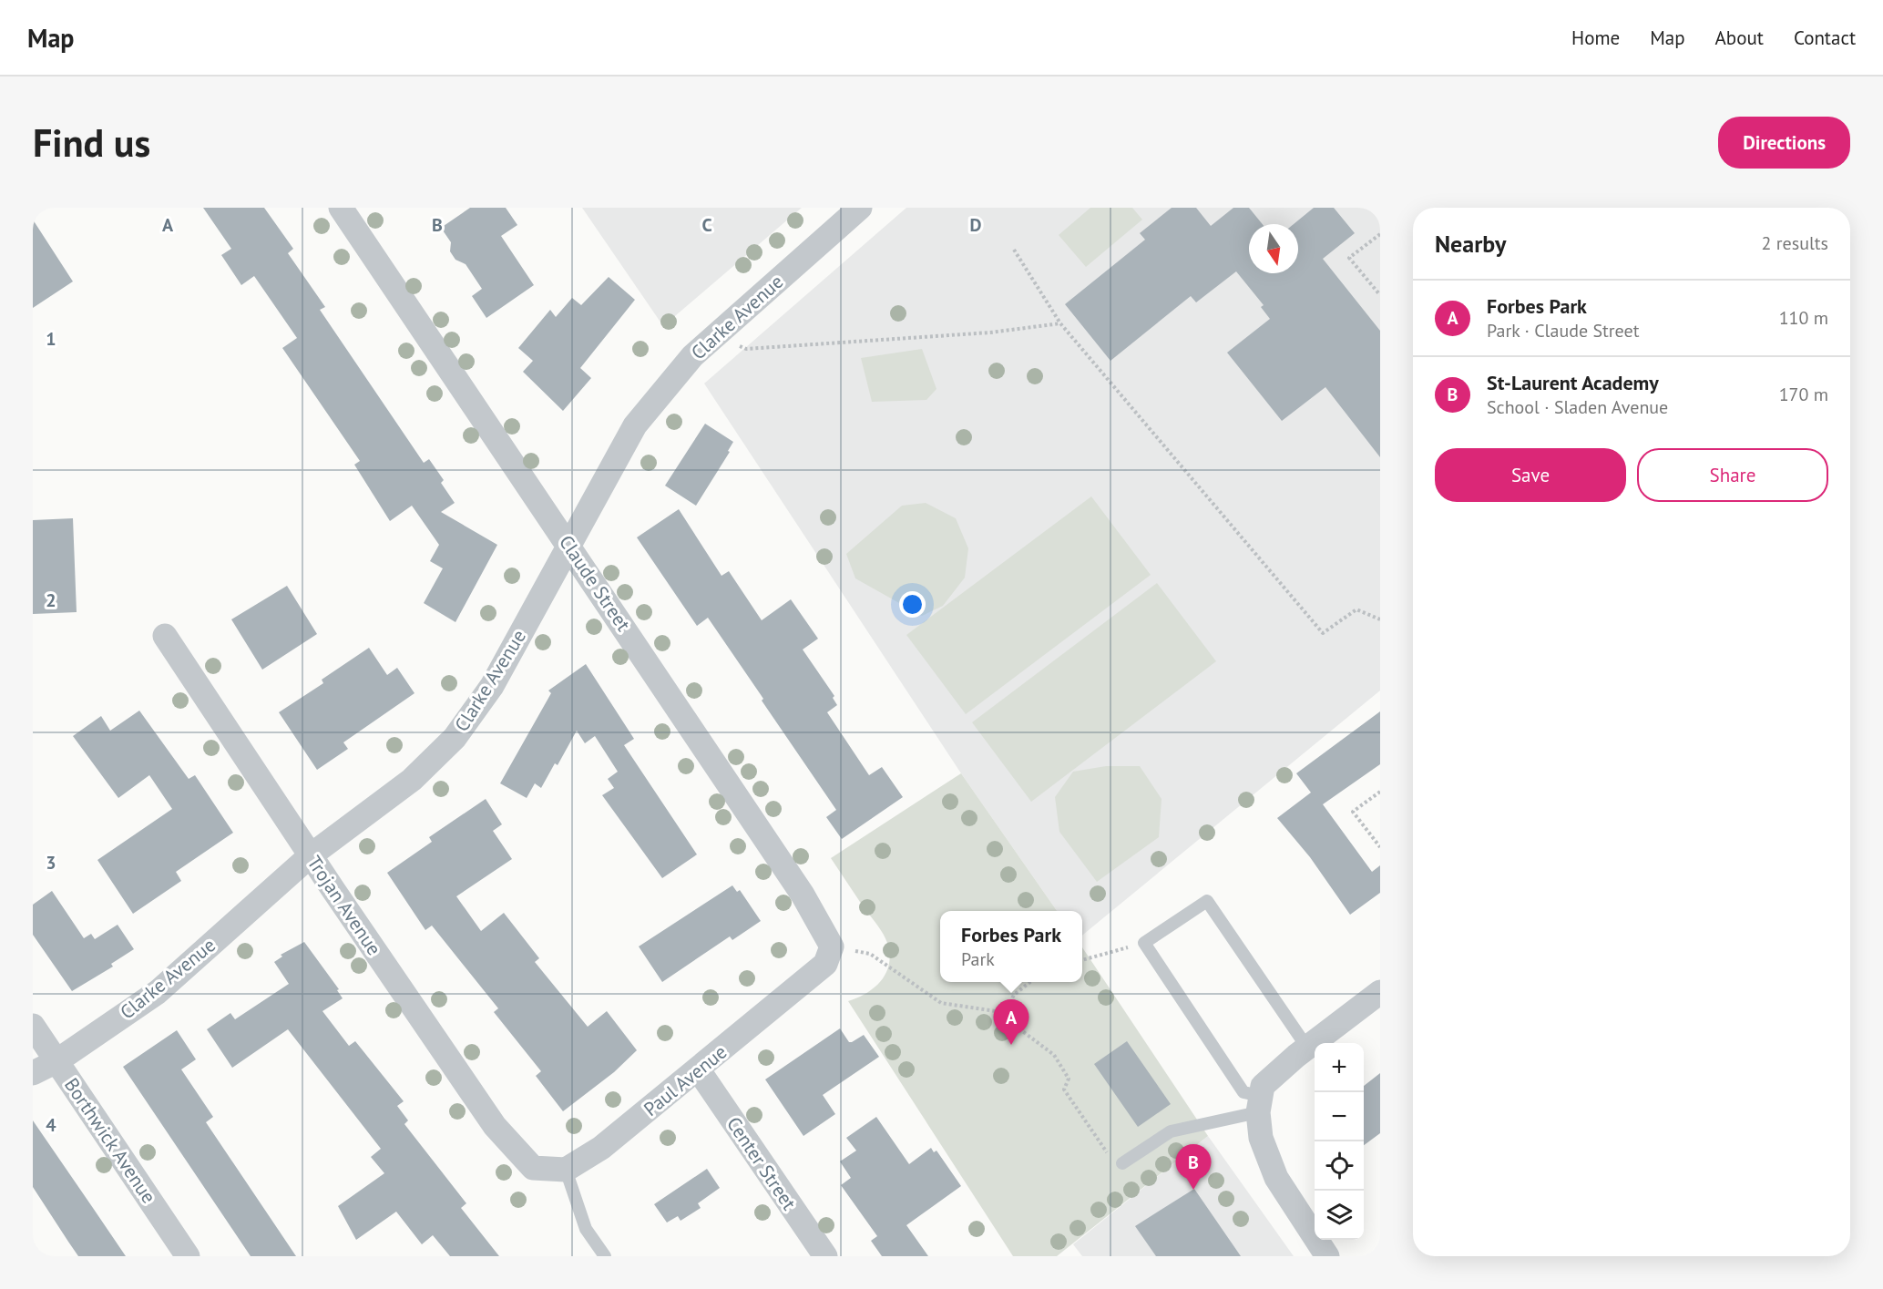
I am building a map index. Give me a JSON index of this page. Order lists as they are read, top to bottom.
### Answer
{
  "streets": {
    "street": [
      "Clarke Avenue",
      "Claude Street",
      "Trojan Avenue",
      "Paul Avenue",
      "Borthwick Avenue",
      "Center Street"
    ]
  },
  "crossings": [
    ["Clarke Avenue", "Claude Street"],
    ["Clarke Avenue", "Trojan Avenue"],
    ["Clarke Avenue", "Borthwick Avenue"],
    ["Claude Street", "Paul Avenue"],
    ["Trojan Avenue", "Paul Avenue"],
    ["Paul Avenue", "Center Street"]
  ],
  "north": "bottom",
  "page": {
    "header": "Map",
    "nav": [
      "Home",
      "Map",
      "About",
      "Contact"
    ],
    "buttons": [
      "Directions",
      ["Save", "Share"]
    ],
    "title": "Find us",
    "heading": ["Nearby", "2 results"],
    "list": [
      {
        "mark": "A",
        "name": "Forbes Park",
        "note": "Park · Claude Street",
        "value": "110 m"
      },
      {
        "mark": "B",
        "name": "St-Laurent Academy",
        "note": "School · Sladen Avenue",
        "value": "170 m"
      }
    ],
    "popup": ["Forbes Park", "Park"],
    "pins": ["A", "B"],
    "map_buttons": ["+", "−"]
  },
  "grid": {
    "columns": [
      "A",
      "B",
      "C",
      "D"
    ],
    "rows": [
      "1",
      "2",
      "3",
      "4"
    ]
  }
}
